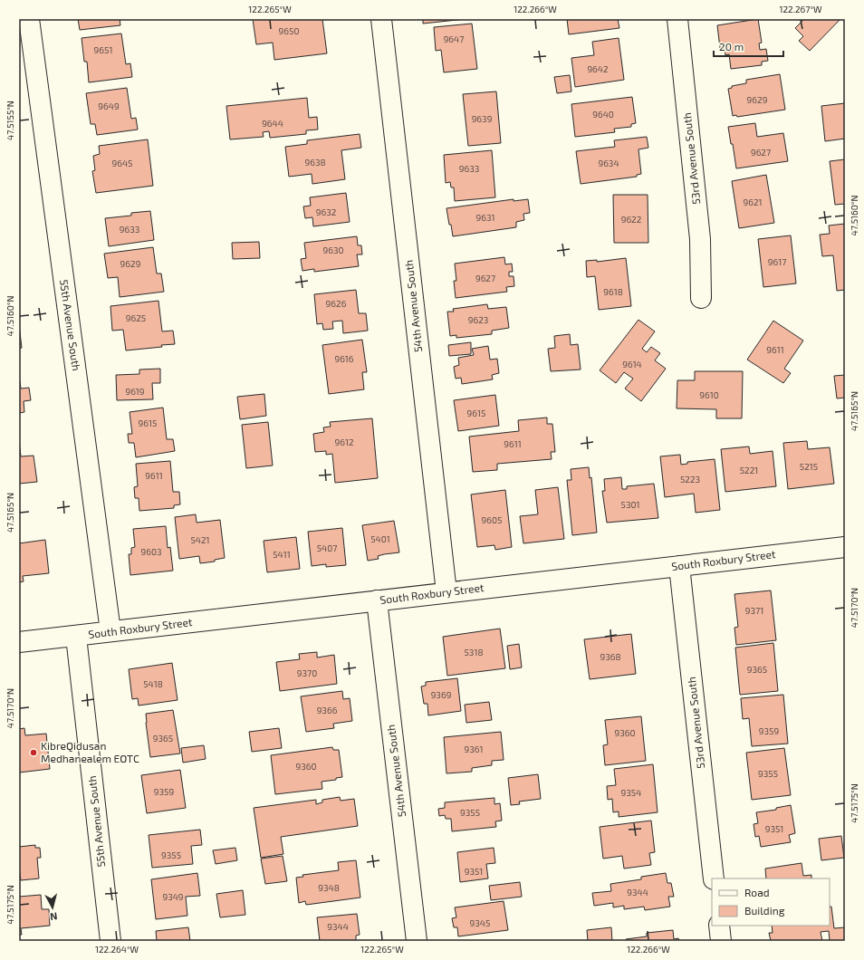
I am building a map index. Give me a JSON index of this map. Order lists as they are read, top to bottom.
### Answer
{
  "streets": {
    "street": [
      "53rd Avenue South",
      "54th Avenue South",
      "55th Avenue South",
      "South Roxbury Street"
    ]
  },
  "crossings": [
    ["53rd Avenue South", "South Roxbury Street"],
    ["54th Avenue South", "South Roxbury Street"],
    ["55th Avenue South", "South Roxbury Street"]
  ],
  "places": ["KibreQidusan Medhanealem EOTC"],
  "house_numbers": [
    "9650",
    "9647",
    "9651",
    "9642",
    "9629",
    "9649",
    "9640",
    "9639",
    "9644",
    "9627",
    "9638",
    "9645",
    "9634",
    "9633",
    "9621",
    "9632",
    "9631",
    "9622",
    "9633",
    "9630",
    "9617",
    "9629",
    "9627",
    "9618",
    "9626",
    "9625",
    "9623",
    "9611",
    "9616",
    "9614",
    "9619",
    "9610",
    "9615",
    "9615",
    "9612",
    "9611",
    "5215",
    "5221",
    "9611",
    "5223",
    "5301",
    "9605",
    "5401",
    "5421",
    "5407",
    "9603",
    "5411",
    "9371",
    "5318",
    "9368",
    "9365",
    "9370",
    "5418",
    "9369",
    "9366",
    "9359",
    "9360",
    "9365",
    "9361",
    "9360",
    "9355",
    "9359",
    "9354",
    "9355",
    "9351",
    "9355",
    "9351",
    "9348",
    "9344",
    "9349",
    "9345",
    "9344"
  ],
  "legend": ["Road", "Building"],
  "scale_bar": "20 m",
  "north": "bottom",
  "coordinates": [
    "122.265°W",
    "122.266°W",
    "122.267°W",
    "47.5155°N",
    "47.5160°N",
    "47.5165°N",
    "47.5170°N",
    "47.5175°N",
    "122.264°W"
  ]
}
